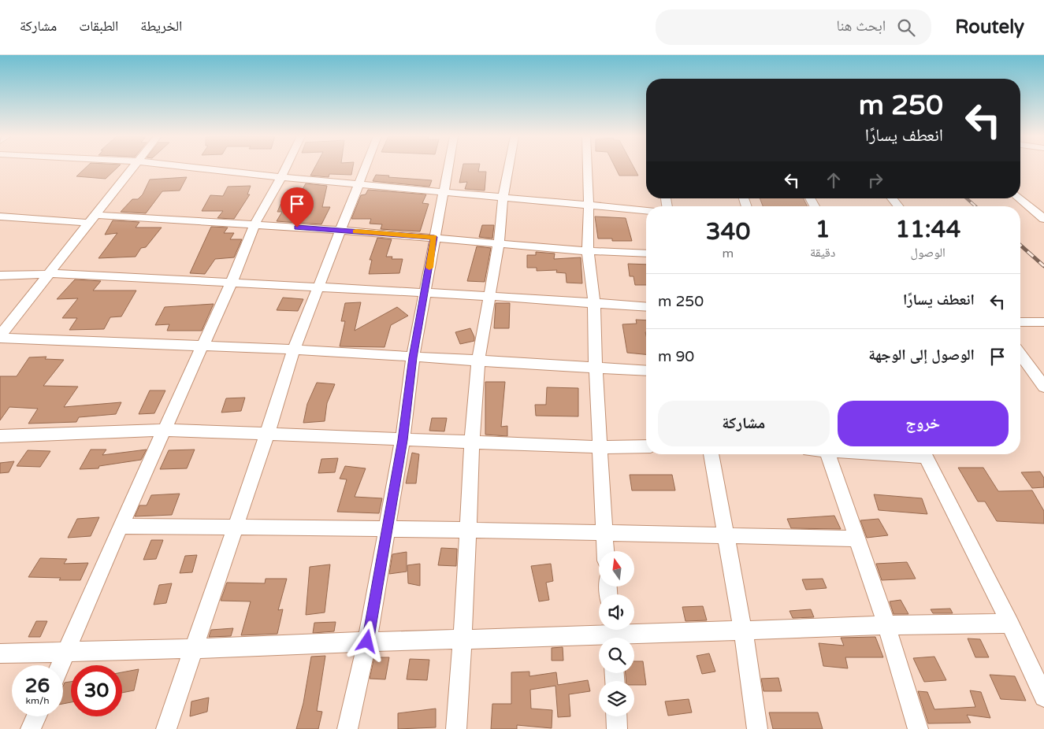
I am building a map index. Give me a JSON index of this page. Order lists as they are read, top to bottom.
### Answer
{
  "north": "top",
  "page": {
    "header": "Routely",
    "search": "ابحث هنا",
    "nav": ["الخريطة", "الطبقات", "مشاركة"],
    "turn": ["250 m", "انعطف يسارًا"],
    "eta": [
      "11:44",
      "الوصول",
      "1",
      "دقيقة",
      "340",
      "m"
    ],
    "list": [
      {
        "name": "انعطف يسارًا",
        "value": "250 m"
      },
      {
        "name": "الوصول إلى الوجهة",
        "value": "90 m"
      }
    ],
    "buttons": ["خروج", "مشاركة"],
    "speed": "26 km/h",
    "limit": "30"
  }
}
